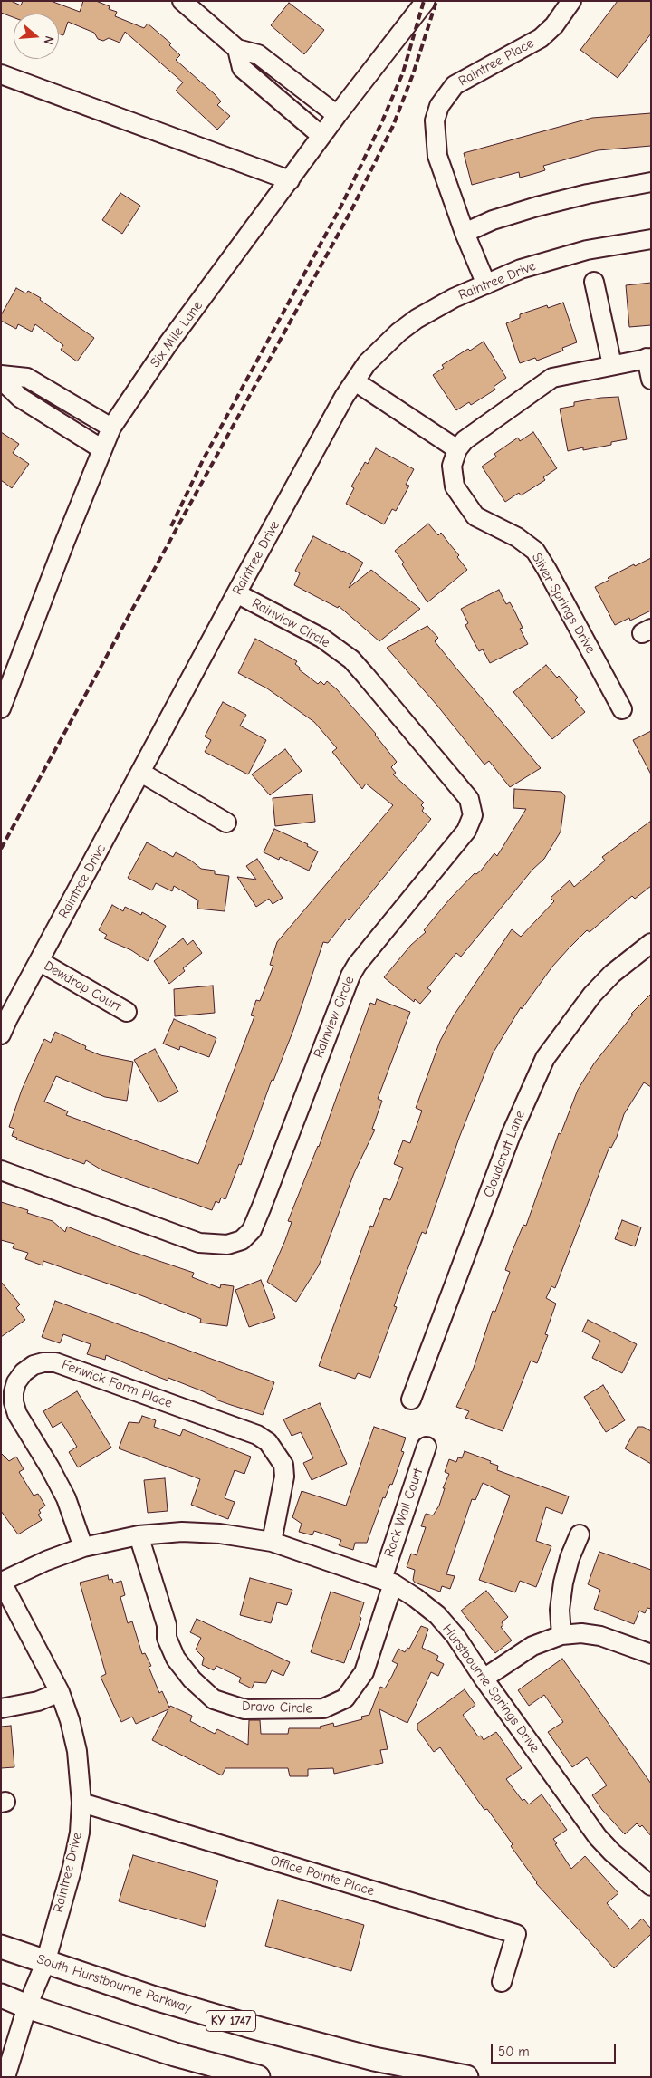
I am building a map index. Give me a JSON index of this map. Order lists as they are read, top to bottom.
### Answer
{
  "streets": {
    "main road": ["South Hurstbourne Parkway", "KY 1747"],
    "street": [
      "Raintree Place",
      "Raintree Drive",
      "Six Mile Lane",
      "Silver Springs Drive",
      "Rainview Circle",
      "Dewdrop Court",
      "Cloudcroft Lane",
      "Fenwick Farm Place",
      "Rock Wall Court",
      "Hurstbourne Springs Drive",
      "Dravo Circle",
      "Office Pointe Place"
    ]
  },
  "crossings": [
    ["Raintree Place", "Raintree Drive"],
    ["Raintree Drive", "Rainview Circle"],
    ["Raintree Drive", "Dewdrop Court"],
    ["Raintree Drive", "Hurstbourne Springs Drive"],
    ["Raintree Drive", "Office Pointe Place"],
    ["Raintree Drive", "South Hurstbourne Parkway"],
    ["Fenwick Farm Place", "Hurstbourne Springs Drive"],
    ["Rock Wall Court", "Hurstbourne Springs Drive"],
    ["Rock Wall Court", "Dravo Circle"],
    ["Hurstbourne Springs Drive", "Dravo Circle"]
  ],
  "scale_bar": "50 m",
  "north": "right"
}
